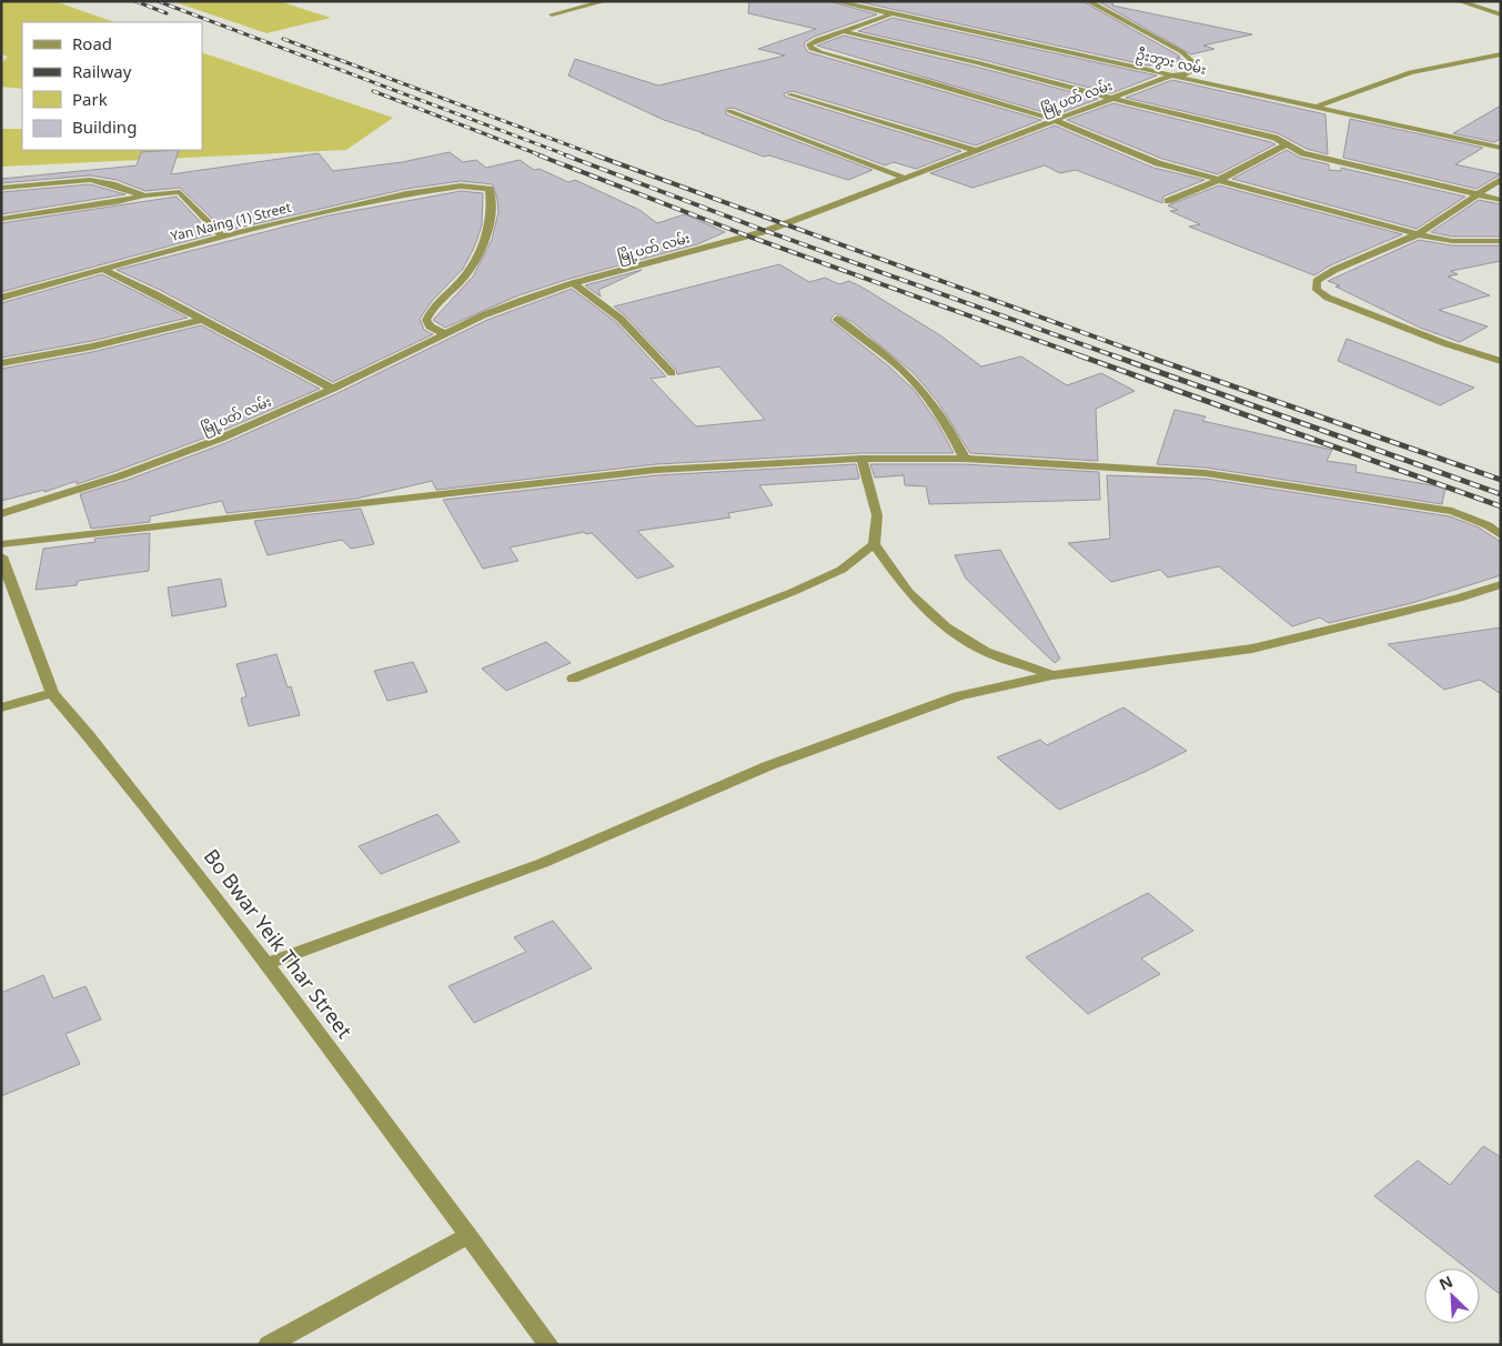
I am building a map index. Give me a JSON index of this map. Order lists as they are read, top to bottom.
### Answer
{
  "streets": {
    "street": [
      "ဦးဘွား လမ်း",
      "မြို့ပတ် လမ်း",
      "Yan Naing (1) Street",
      "Bo Bwar Yeik Thar Street"
    ]
  },
  "crossings": [
    ["ဦးဘွား လမ်း", "မြို့ပတ် လမ်း"],
    ["မြို့ပတ် လမ်း", "Yan Naing (1) Street"]
  ],
  "legend": [
    "Road",
    "Railway",
    "Park",
    "Building"
  ],
  "north": "top left"
}
